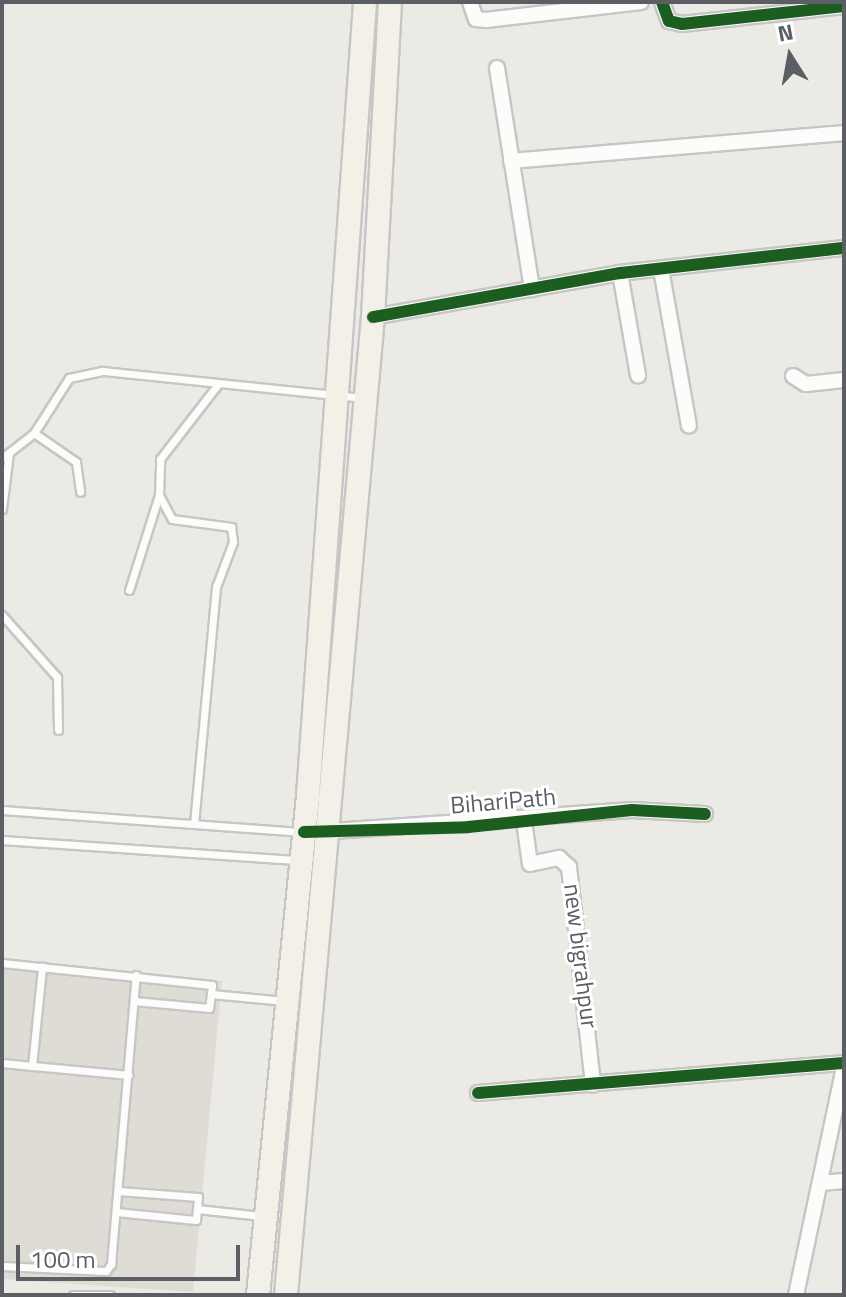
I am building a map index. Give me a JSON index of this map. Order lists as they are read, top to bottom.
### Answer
{
  "streets": {
    "street": ["BihariPath", "new bigrahpur"]
  },
  "crossings": [
    ["BihariPath", "new bigrahpur"]
  ],
  "scale_bar": "100 m",
  "north": "top"
}
